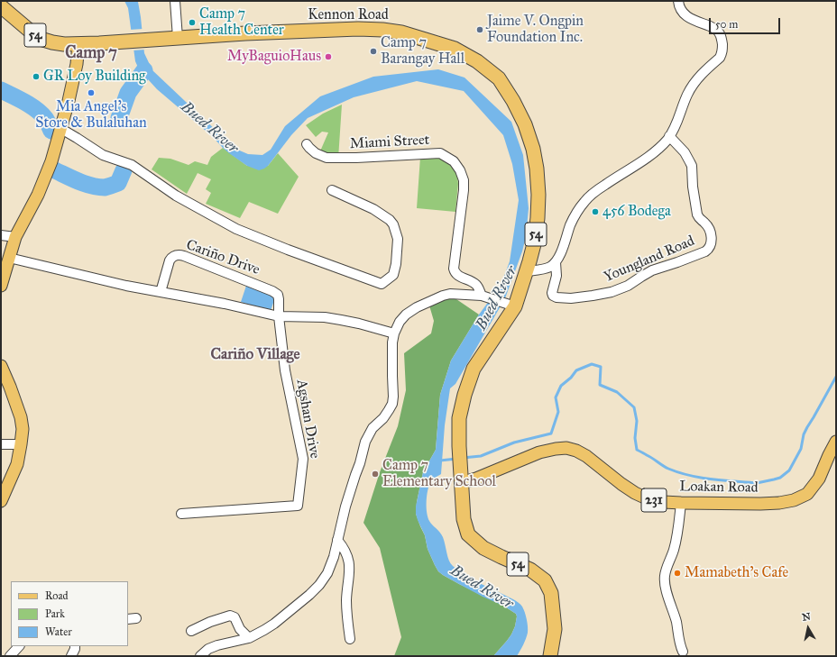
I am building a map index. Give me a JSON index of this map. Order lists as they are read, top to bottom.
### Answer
{
  "streets": {
    "highway": ["Kennon Road", "54"],
    "main road": ["Loakan Road", "231"],
    "street": [
      "Miami Street",
      "Cariño Drive",
      "Youngland Road",
      "Agshan Drive"
    ]
  },
  "crossings": [
    ["Kennon Road", "Loakan Road"],
    ["Cariño Drive", "Agshan Drive"]
  ],
  "districts": ["Camp 7", "Cariño Village"],
  "water": ["Bued River"],
  "places": [
    "Camp 7 Health Center",
    "Jaime V. Ongpin Foundation Inc.",
    "Camp 7 Barangay Hall",
    "MyBaguioHaus",
    "GR Loy Building",
    "Mia Angel's Store & Bulaluhan",
    "456 Bodega",
    "Camp 7 Elementary School",
    "Mamabeth's Cafe"
  ],
  "legend": ["Road", "Park", "Water"],
  "scale_bar": "50 m",
  "north": "top"
}
